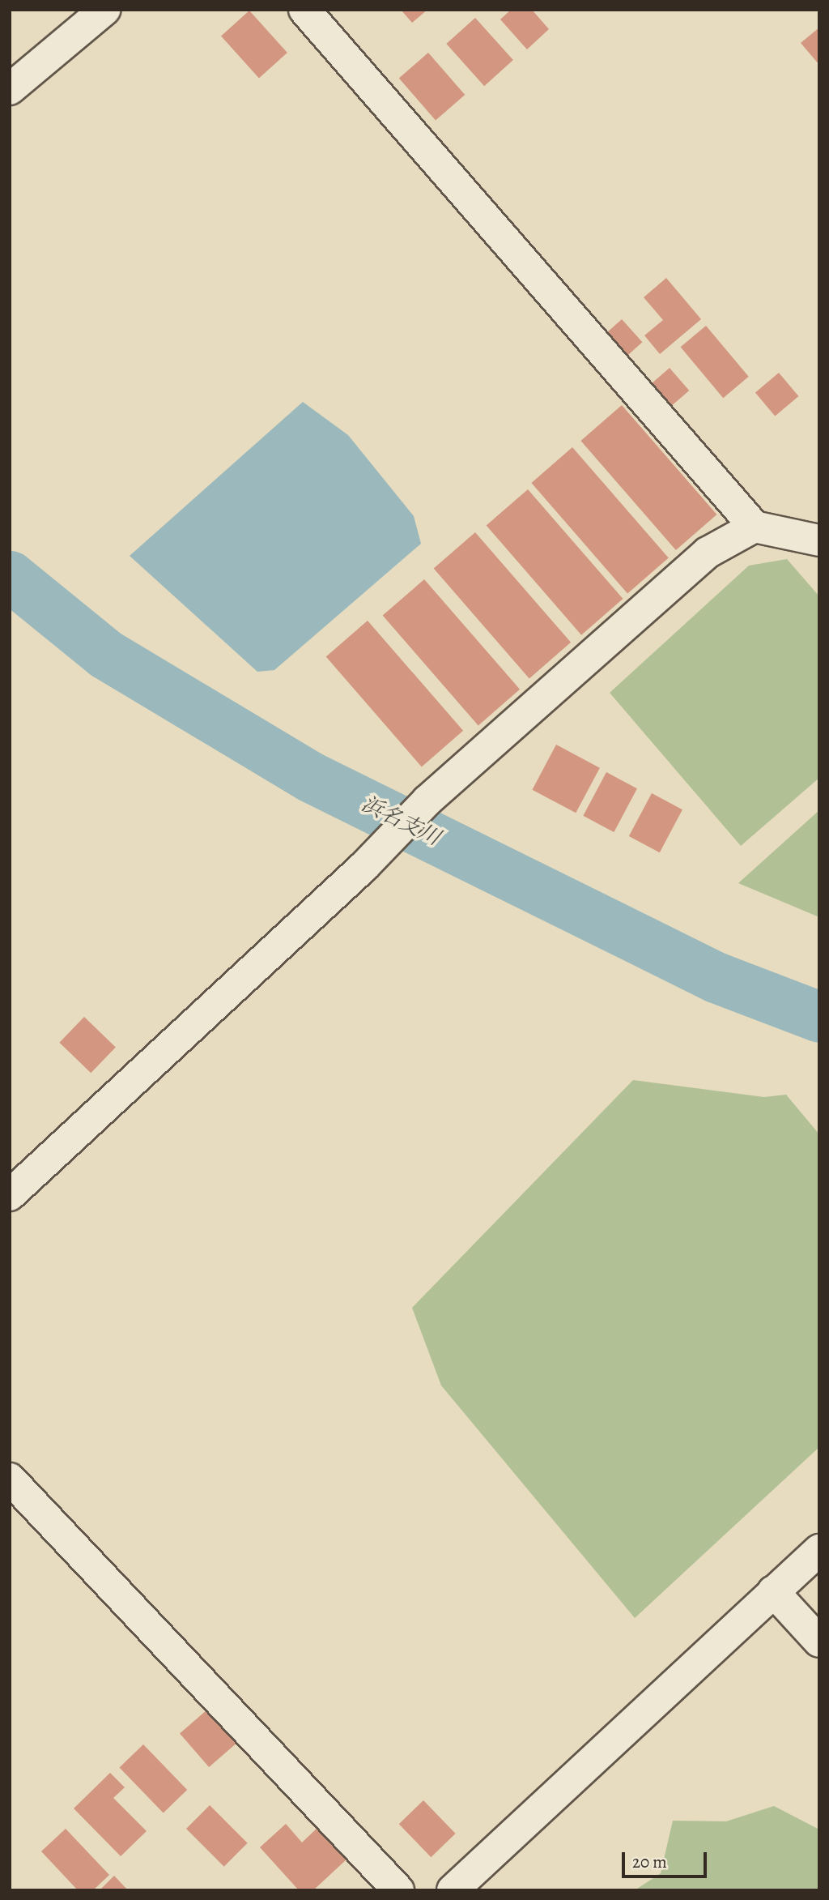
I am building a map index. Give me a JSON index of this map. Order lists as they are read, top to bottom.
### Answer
{
  "water": ["浜名支川"],
  "scale_bar": "20 m"
}
